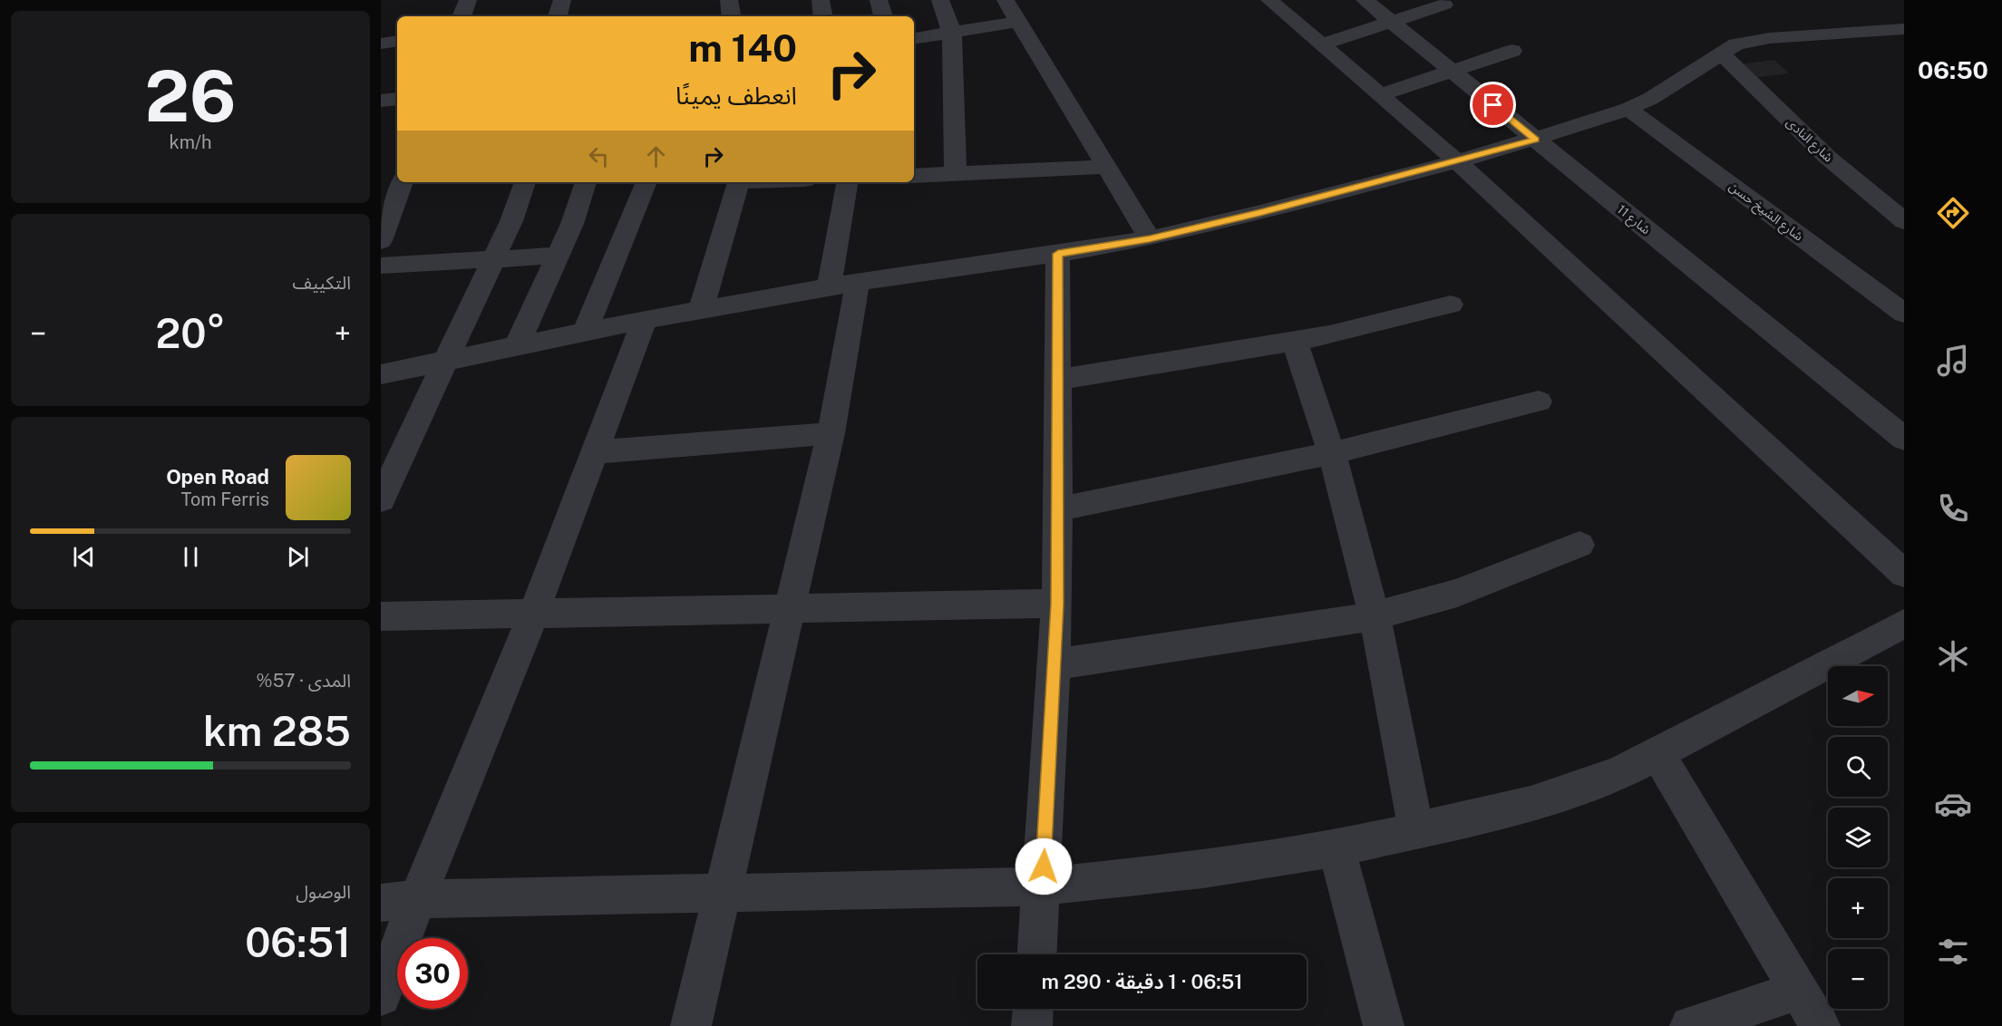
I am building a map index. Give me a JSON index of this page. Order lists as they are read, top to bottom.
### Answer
{
  "streets": {
    "street": ["شارع النادى", "شارع الشيخ حسن", "شارع 11"]
  },
  "north": "right",
  "page": {
    "tabs": "06:50",
    "tile": [
      ["26", "km/h"],
      "التكييف",
      ["المدى · 57%", "285 km"],
      ["الوصول", "06:51"]
    ],
    "turn": ["140 m", "انعطف يمينًا"],
    "heat": ["−", "20°", "+"],
    "song": ["Open Road", "Tom Ferris"],
    "map_buttons": ["+", "−"],
    "limit": "30",
    "trip": "06:51 · 1 دقيقة · 290 m"
  }
}
